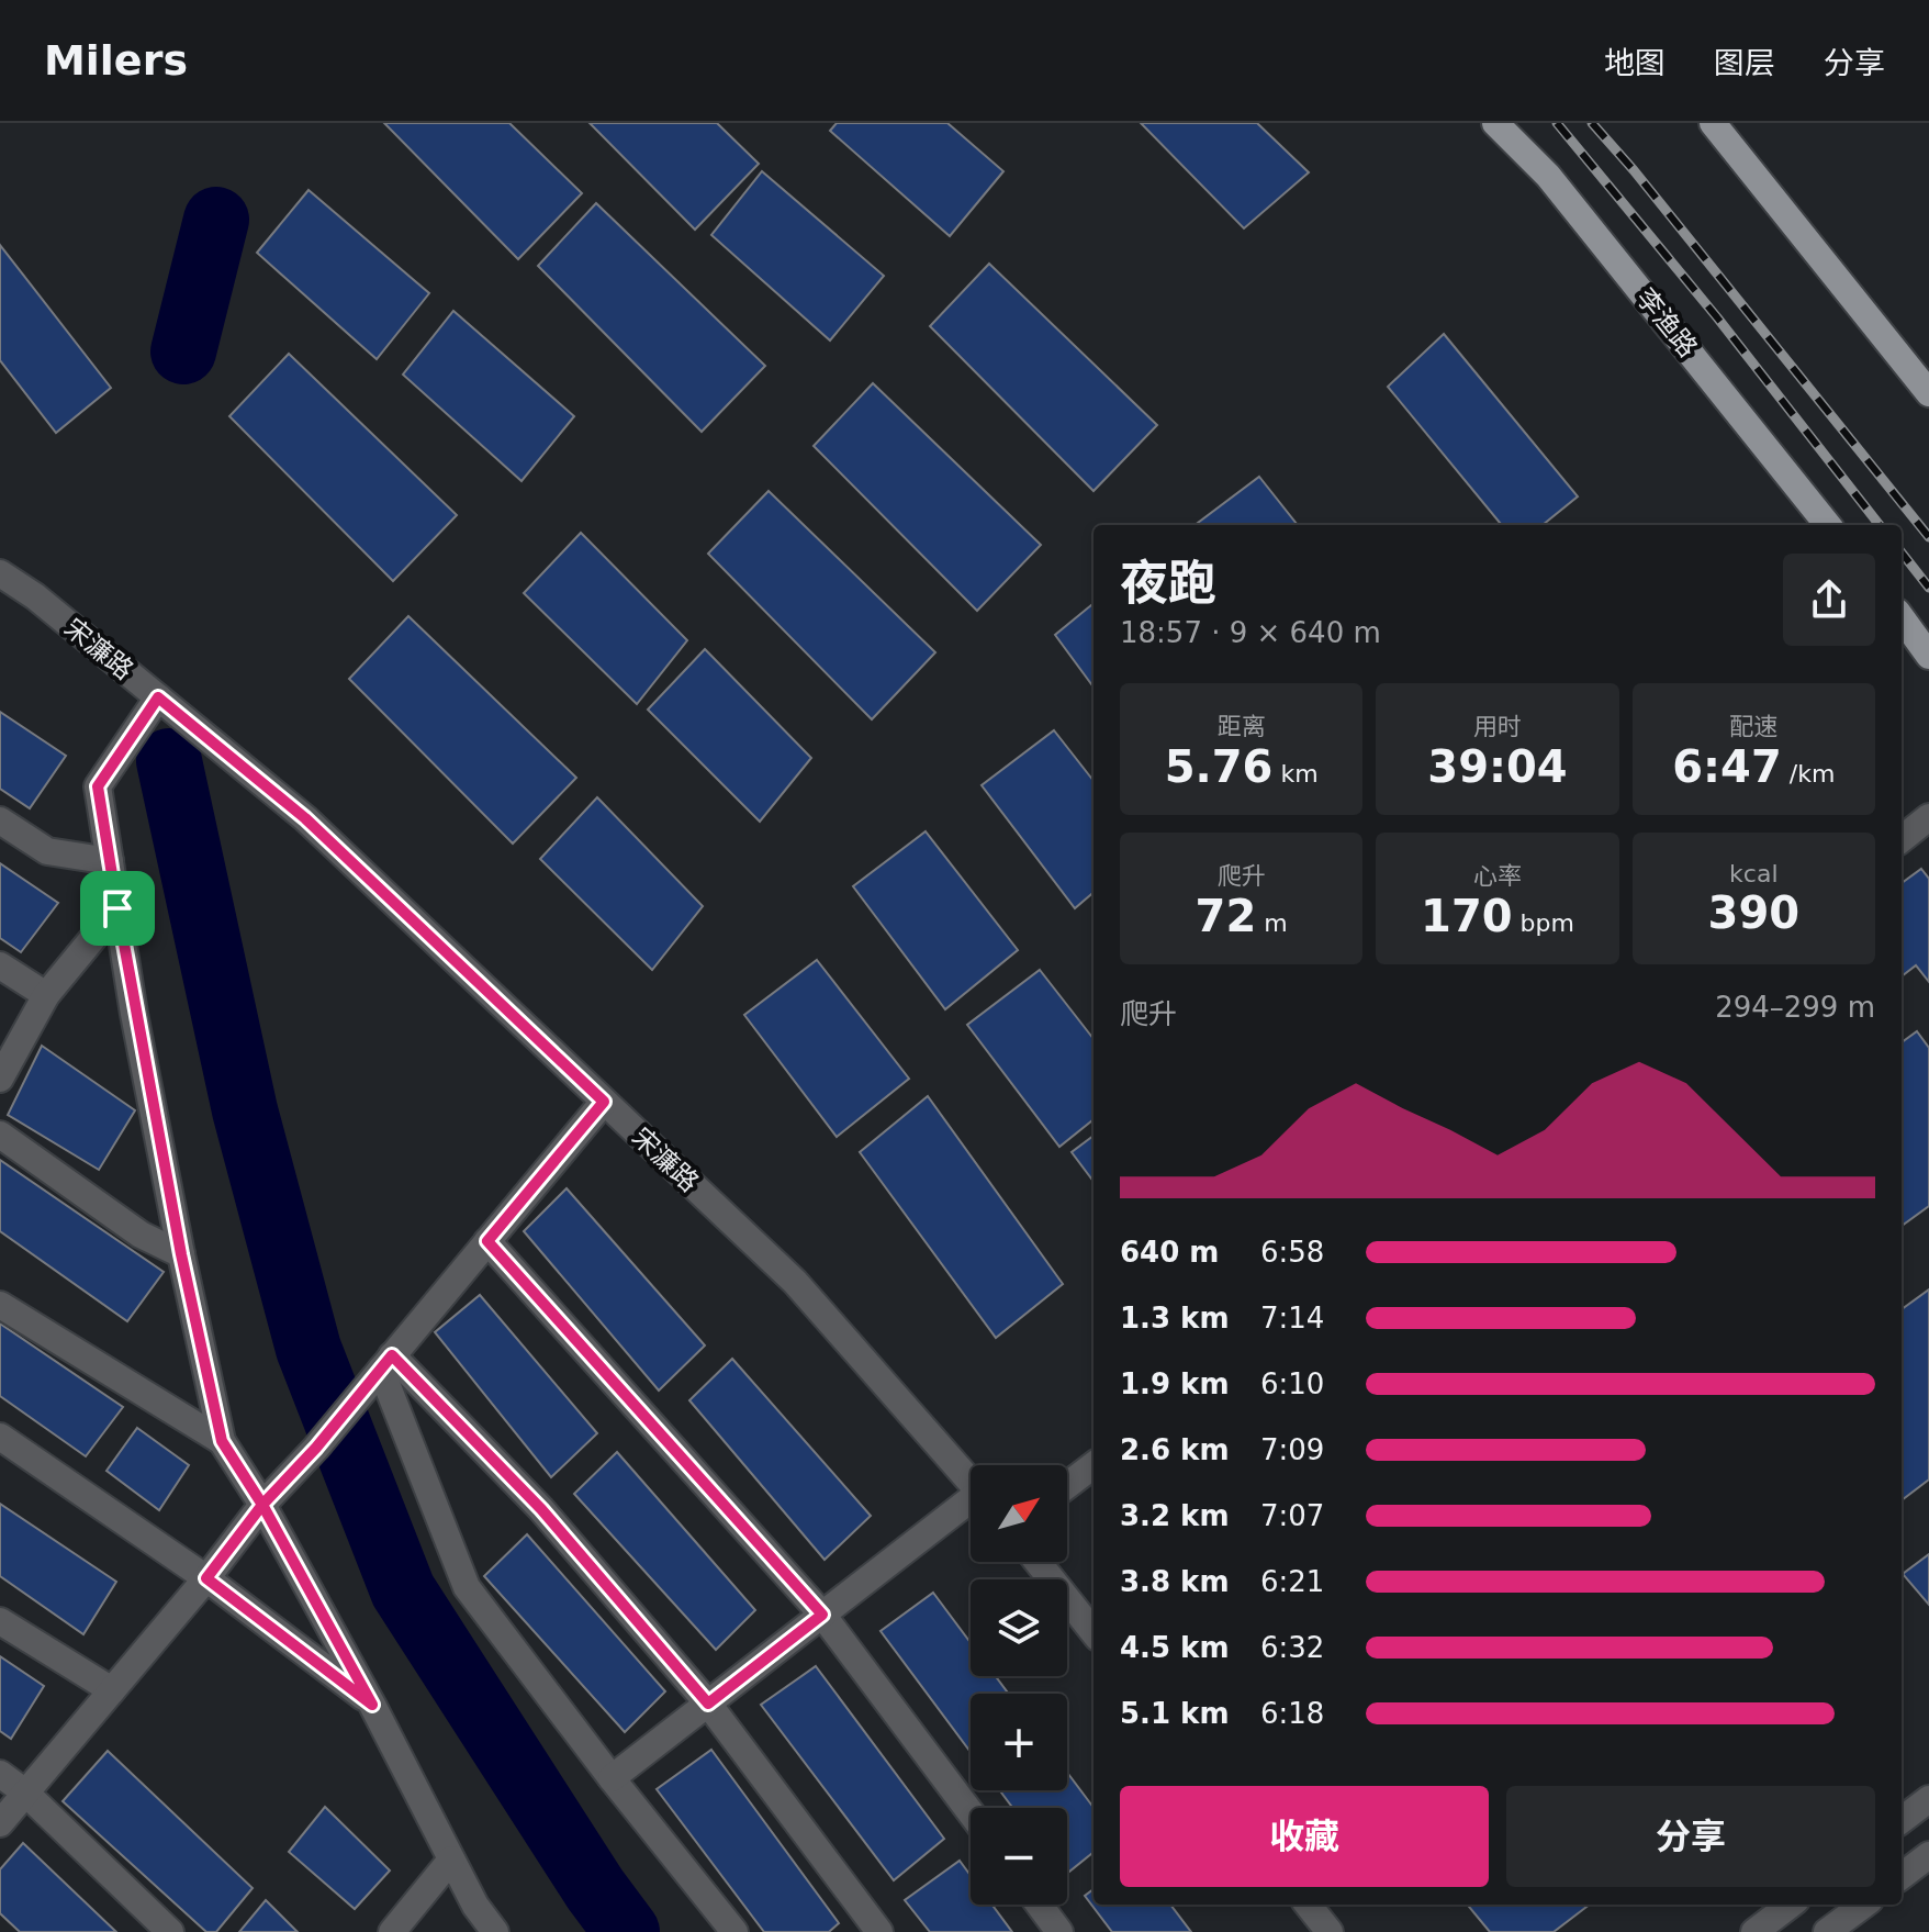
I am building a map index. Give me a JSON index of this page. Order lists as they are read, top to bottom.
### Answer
{
  "streets": {
    "main road": ["李渔路"],
    "street": ["宋濂路"]
  },
  "north": "top right",
  "page": {
    "header": "Milers",
    "nav": ["地图", "图层", "分享"],
    "heading": ["夜跑", "18:57 · 9 × 640 m"],
    "stats": [
      ["距离", "5.76 km"],
      ["用时", "39:04"],
      ["配速", "6:47 /km"],
      ["爬升", "72 m"],
      ["心率", "170 bpm"],
      ["kcal", "390"]
    ],
    "chart": ["爬升", "294–299 m"],
    "list": [
      {
        "name": "640 m",
        "note": "6:58"
      },
      {
        "name": "1.3 km",
        "note": "7:14"
      },
      {
        "name": "1.9 km",
        "note": "6:10"
      },
      {
        "name": "2.6 km",
        "note": "7:09"
      },
      {
        "name": "3.2 km",
        "note": "7:07"
      },
      {
        "name": "3.8 km",
        "note": "6:21"
      },
      {
        "name": "4.5 km",
        "note": "6:32"
      },
      {
        "name": "5.1 km",
        "note": "6:18"
      }
    ],
    "map_buttons": ["+", "−"],
    "buttons": ["收藏", "分享"]
  }
}
